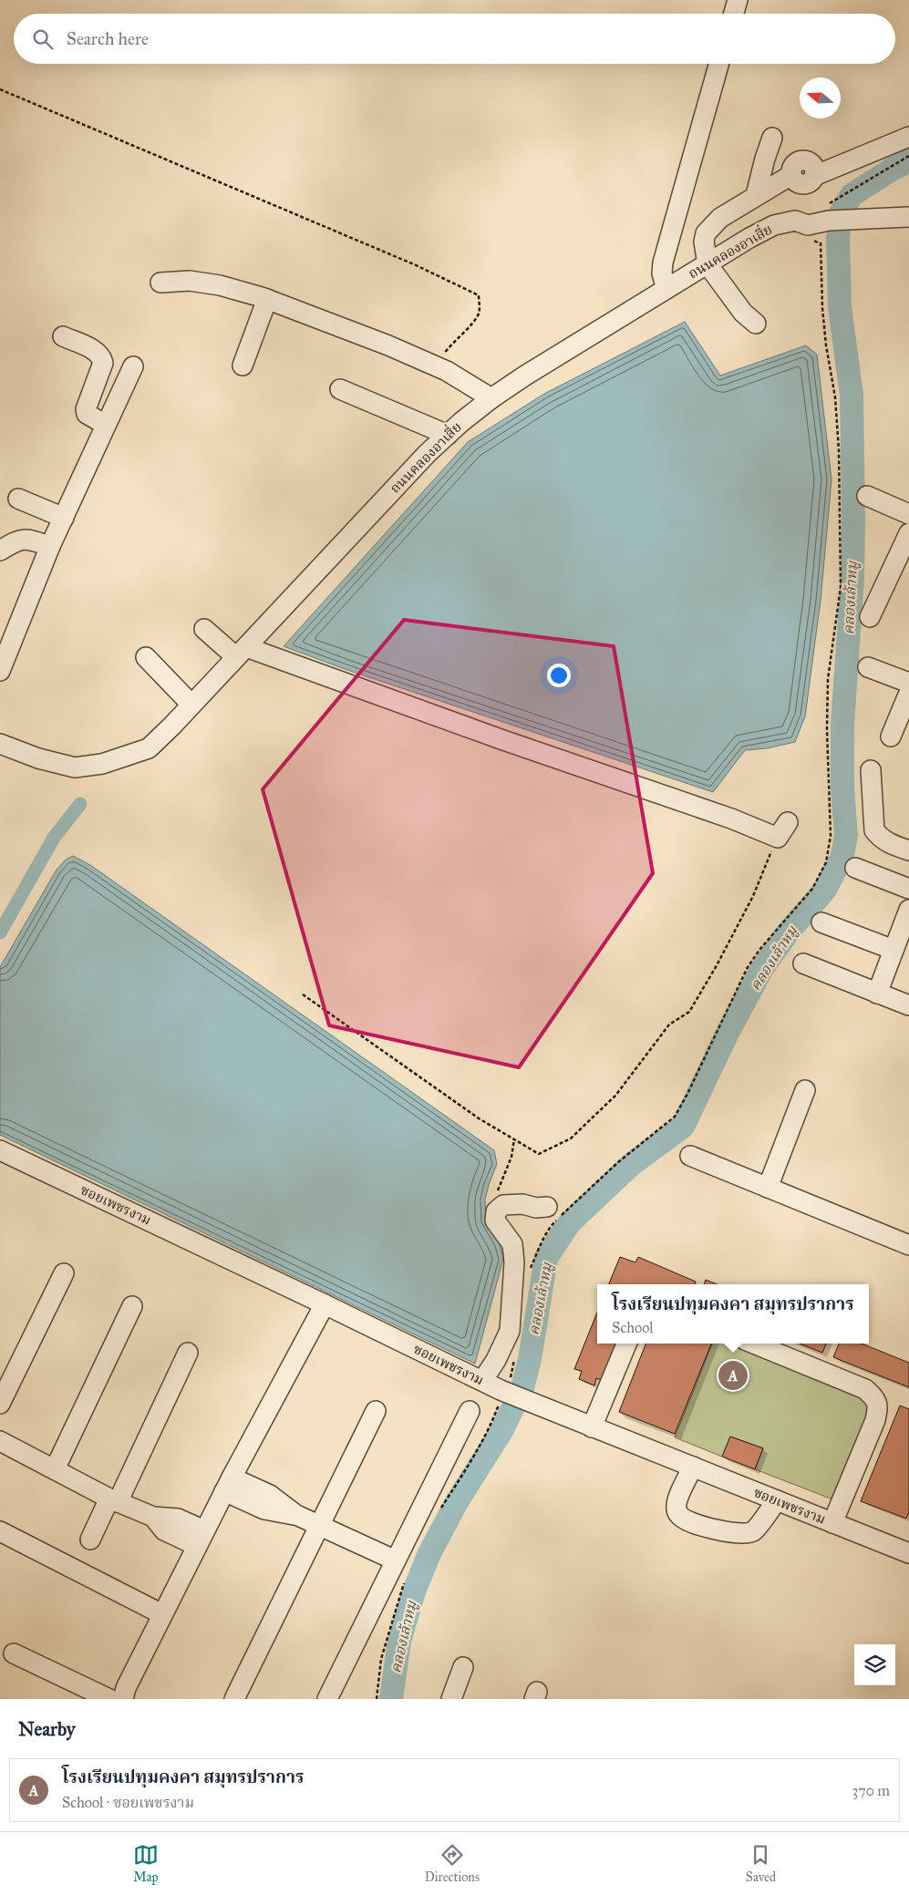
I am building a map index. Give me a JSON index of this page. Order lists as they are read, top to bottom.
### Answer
{
  "streets": {
    "street": ["ถนนคลองอาเสี่ย", "ซอยเพชรงาม"]
  },
  "water": ["คลองเล้าหมู"],
  "north": "left",
  "page": {
    "search": "Search here",
    "popup": ["โรงเรียนปทุมคงคา สมุทรปราการ", "School"],
    "pins": "A",
    "heading": "Nearby",
    "list": [
      {
        "mark": "A",
        "name": "โรงเรียนปทุมคงคา สมุทรปราการ",
        "note": "School · ซอยเพชรงาม",
        "value": "370 m"
      }
    ],
    "nav": ["Map", "Directions", "Saved"]
  }
}
